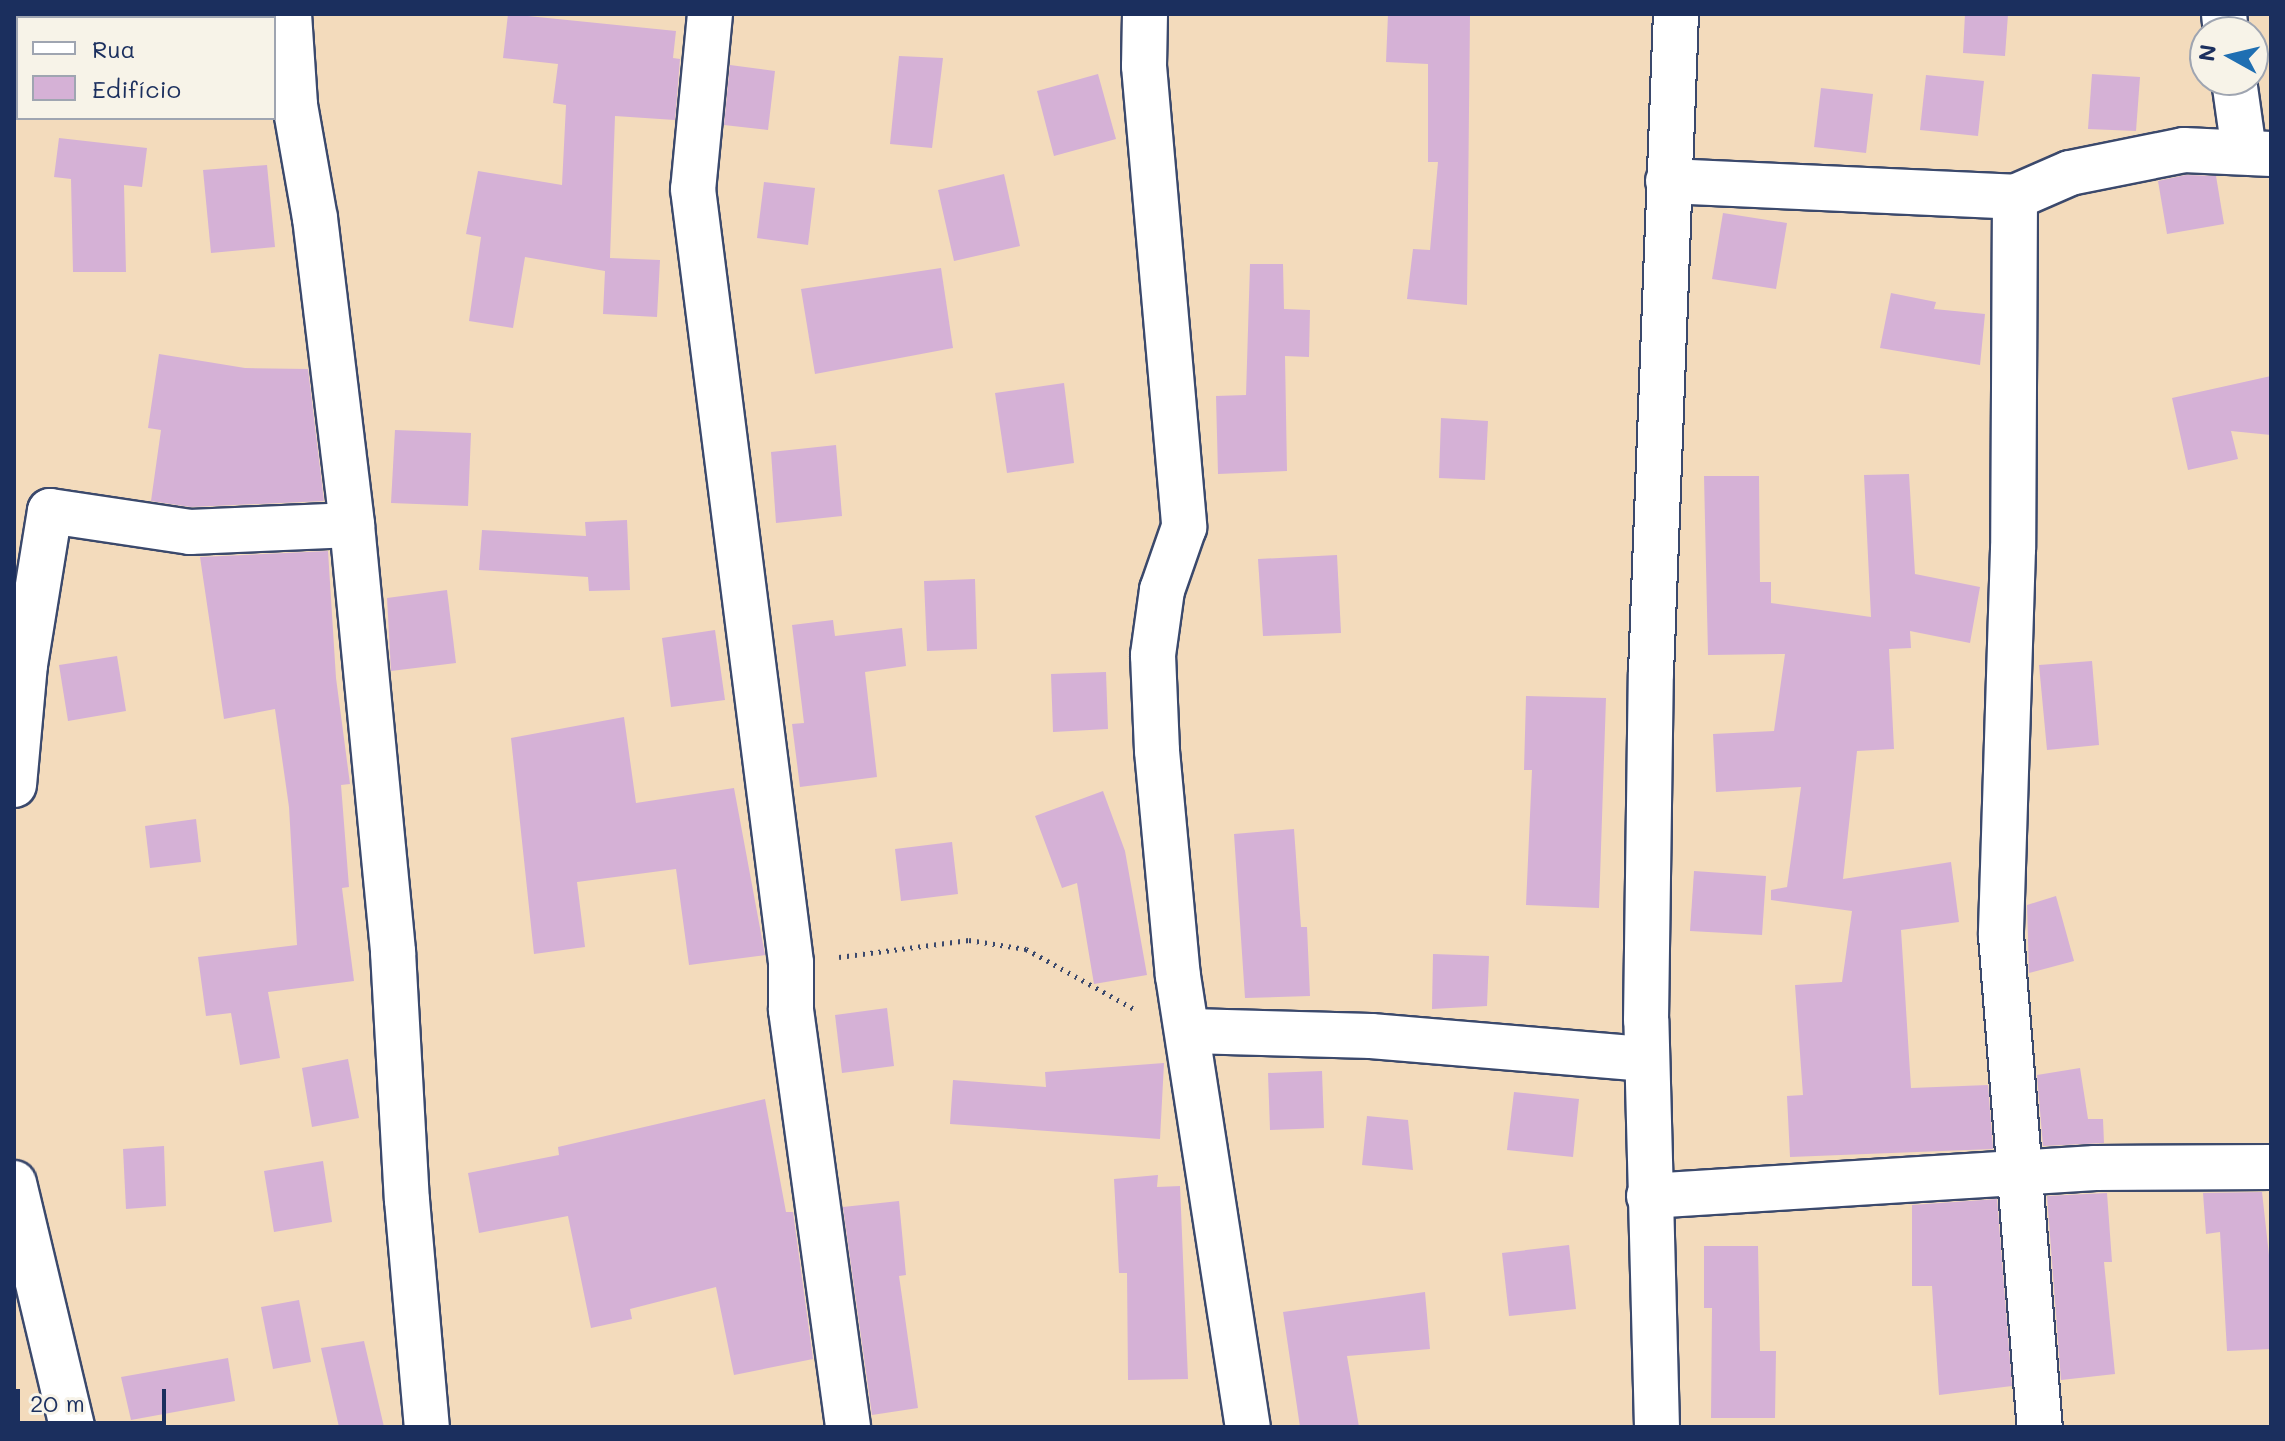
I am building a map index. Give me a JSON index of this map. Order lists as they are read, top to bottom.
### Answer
{
  "legend": ["Rua", "Edifício"],
  "scale_bar": "20 m",
  "north": "left"
}
